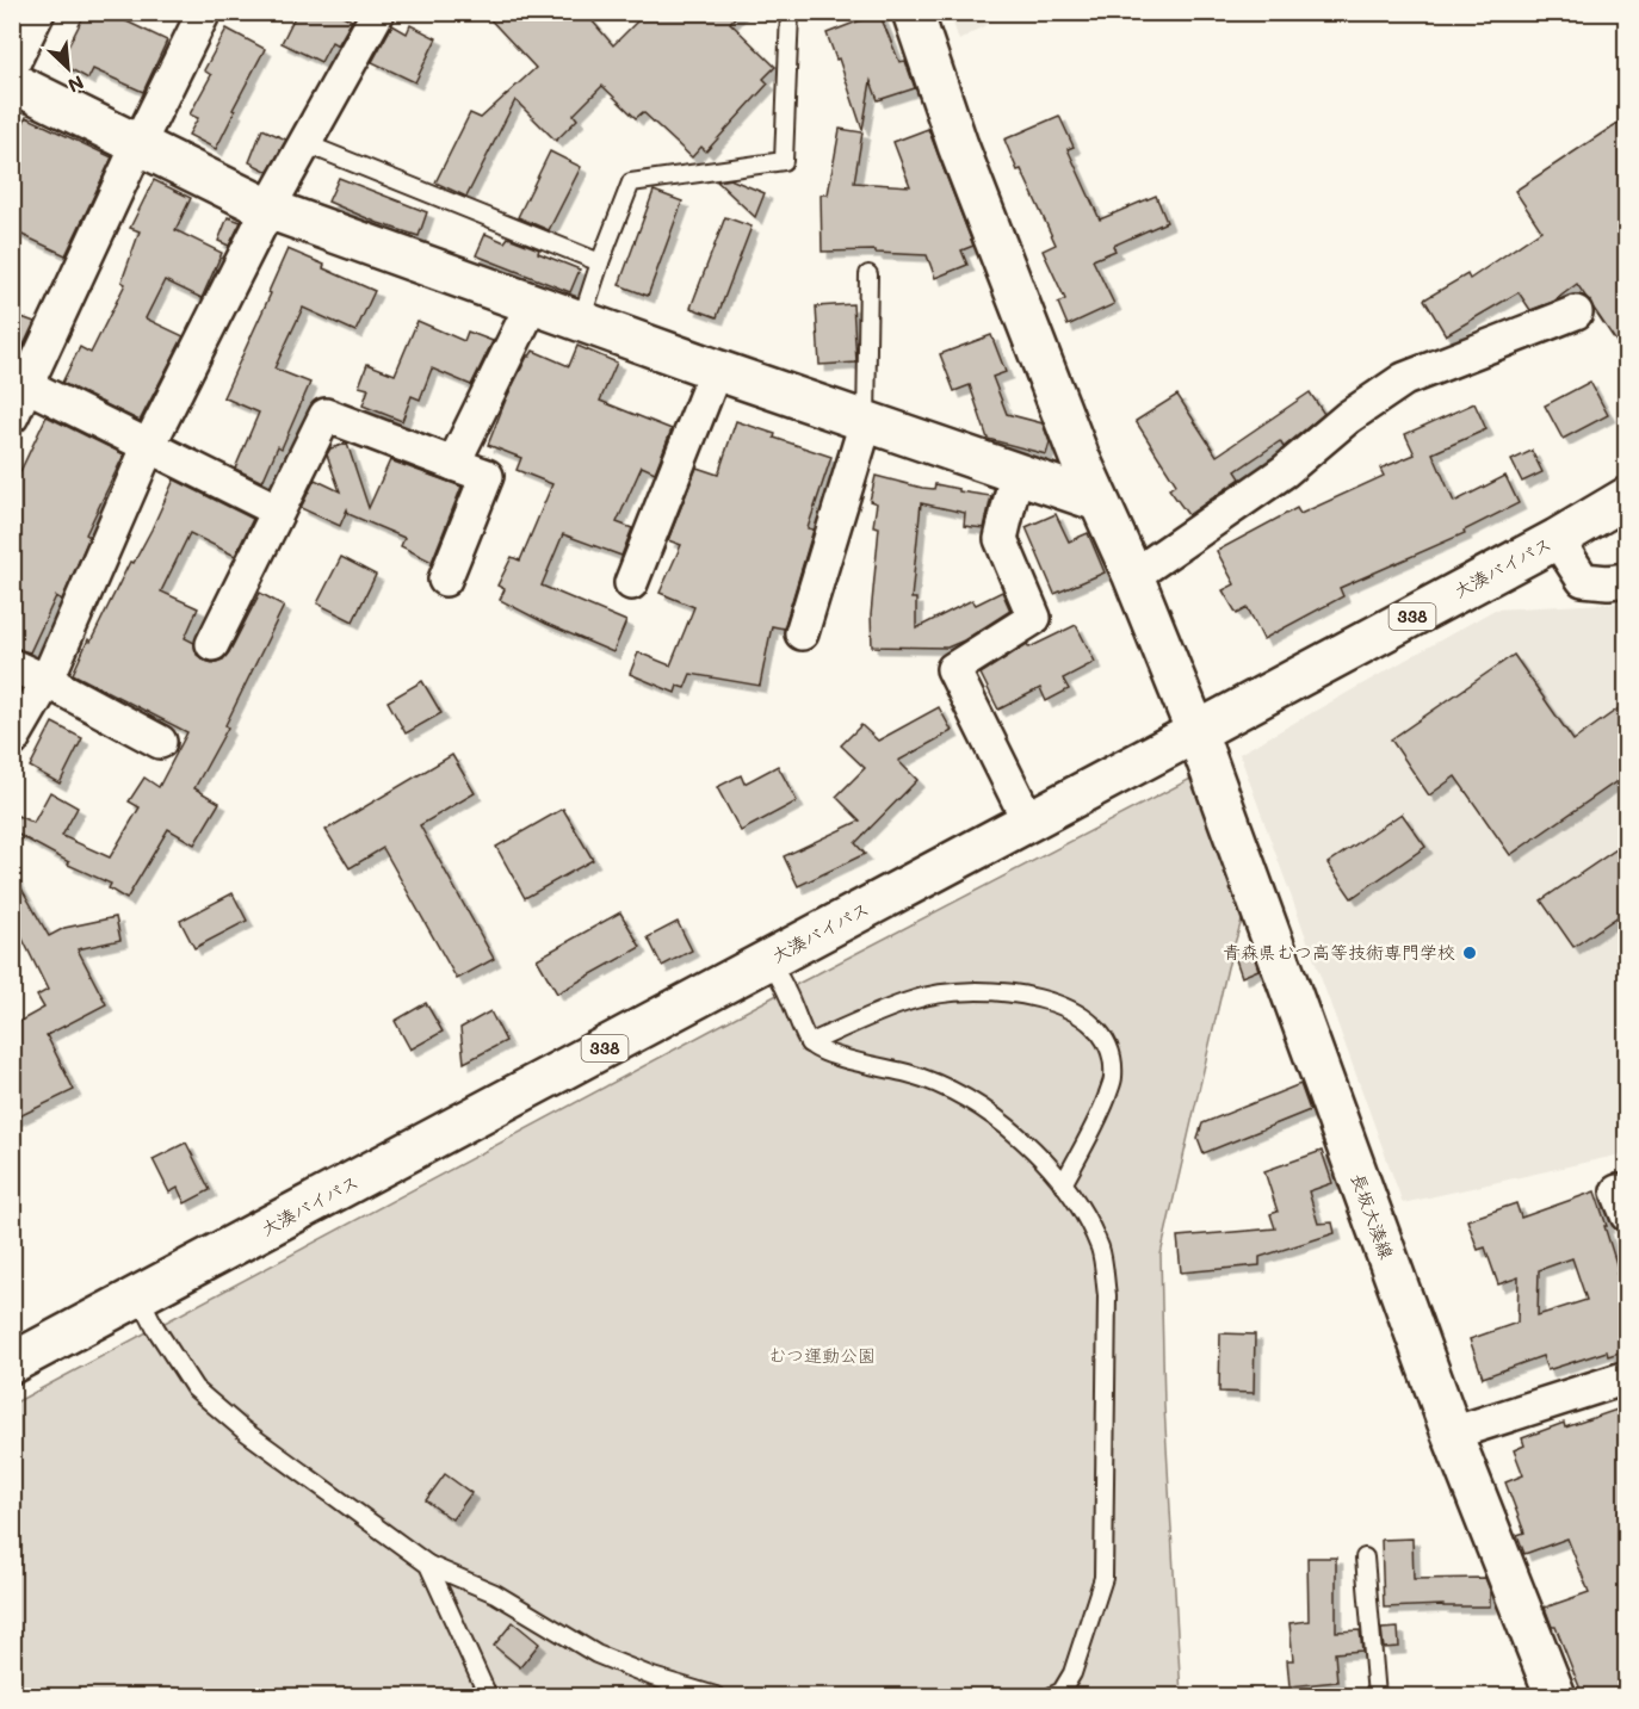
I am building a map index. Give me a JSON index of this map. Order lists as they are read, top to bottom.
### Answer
{
  "streets": {
    "main road": ["大湊バイパス", "338", "長坂大湊線"]
  },
  "crossings": [
    ["大湊バイパス", "長坂大湊線"]
  ],
  "parks": ["むつ運動公園"],
  "places": ["青森県むつ高等技術専門学校"],
  "north": "bottom right"
}
